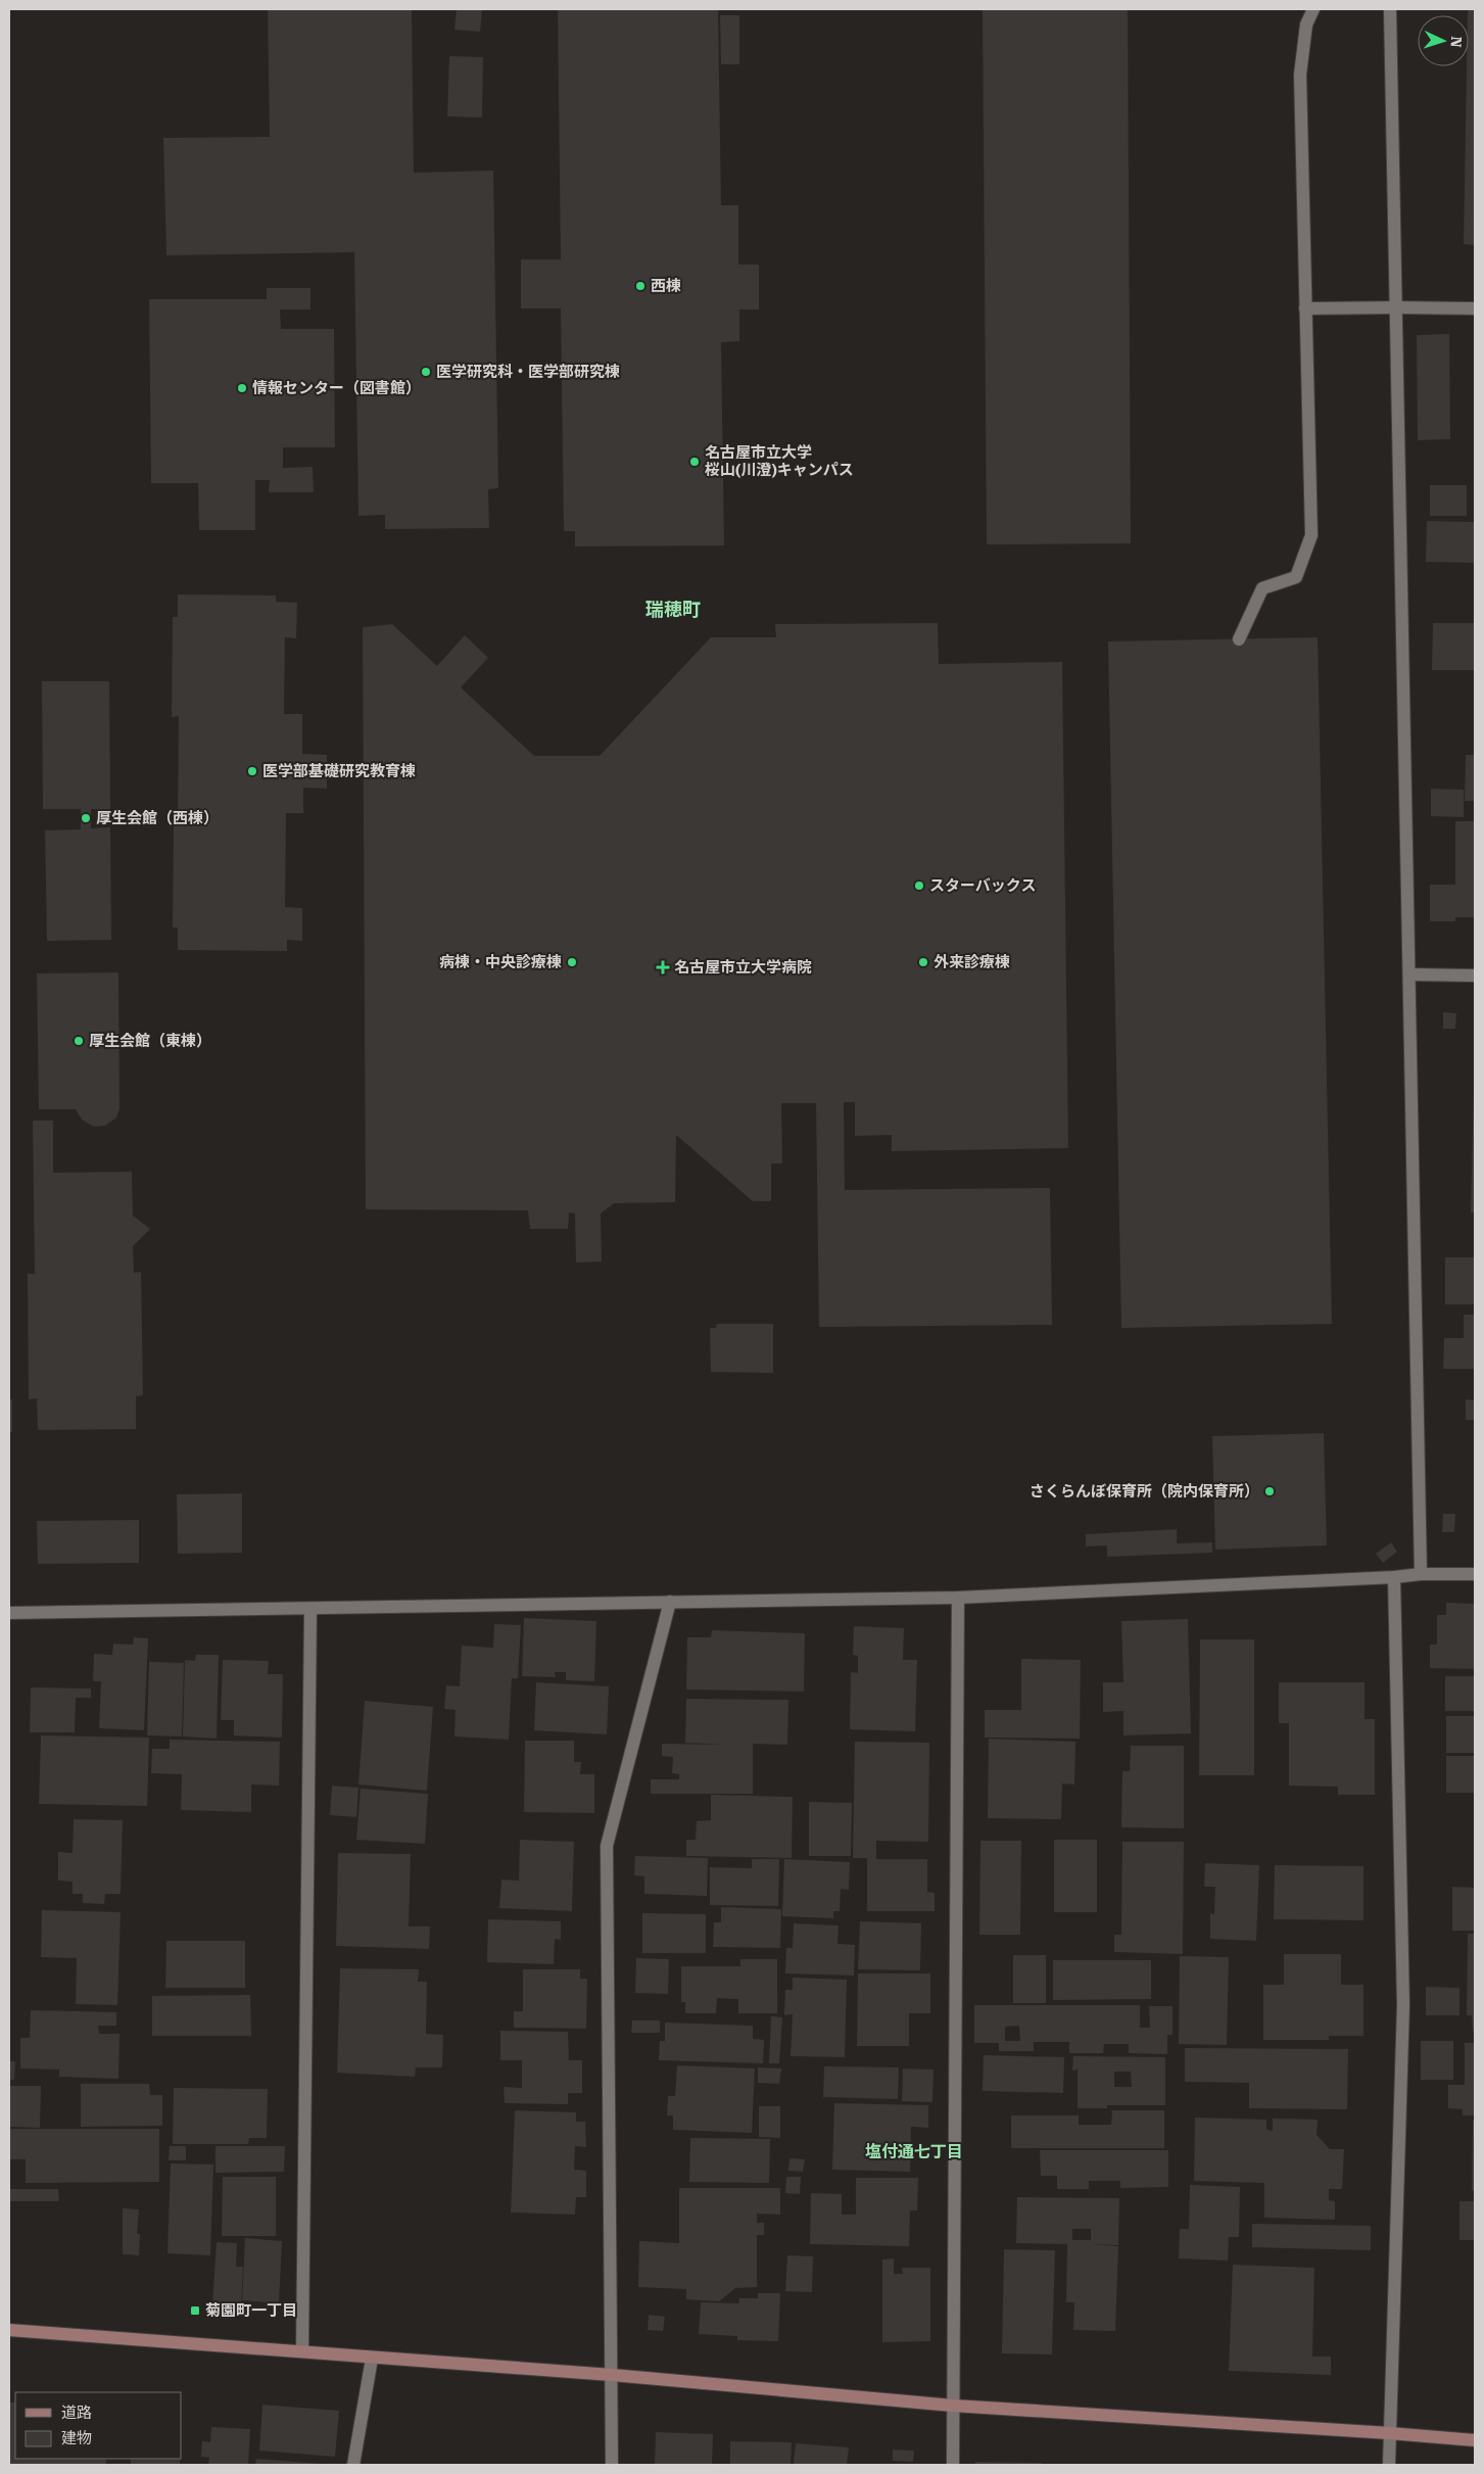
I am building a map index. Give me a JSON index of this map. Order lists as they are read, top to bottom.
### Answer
{
  "districts": ["瑞穂町", "塩付通七丁目"],
  "places": {
    "other": [
      "西棟",
      "医学研究科・医学部研究棟",
      "情報センター（図書館）",
      "名古屋市立大学 桜山(川澄)キャンパス",
      "医学部基礎研究教育棟",
      "厚生会館（西棟）",
      "スターバックス",
      "病棟・中央診療棟",
      "外来診療棟",
      "厚生会館（東棟）",
      "さくらんぼ保育所（院内保育所）"
    ],
    "health": ["名古屋市立大学病院"],
    "transit": ["菊園町一丁目"]
  },
  "legend": ["道路", "建物"],
  "north": "right"
}
